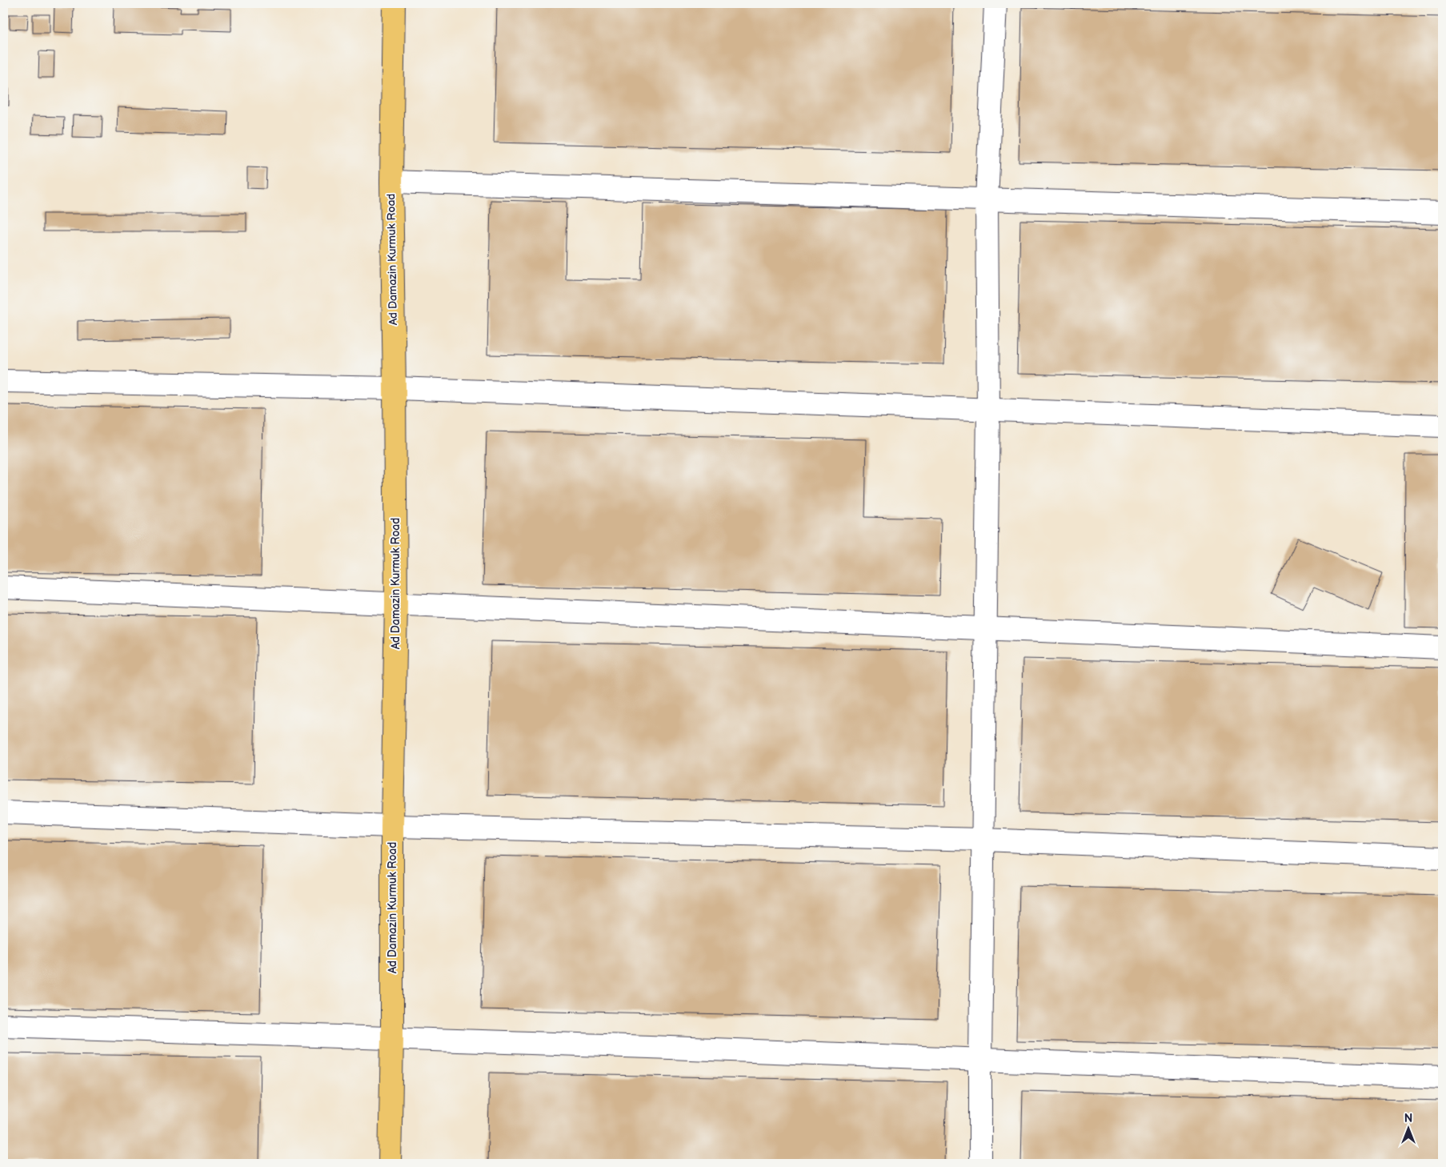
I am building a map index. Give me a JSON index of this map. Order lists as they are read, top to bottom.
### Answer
{
  "streets": {
    "highway": ["Ad Damazin Kurmuk Road"]
  },
  "north": "top"
}
